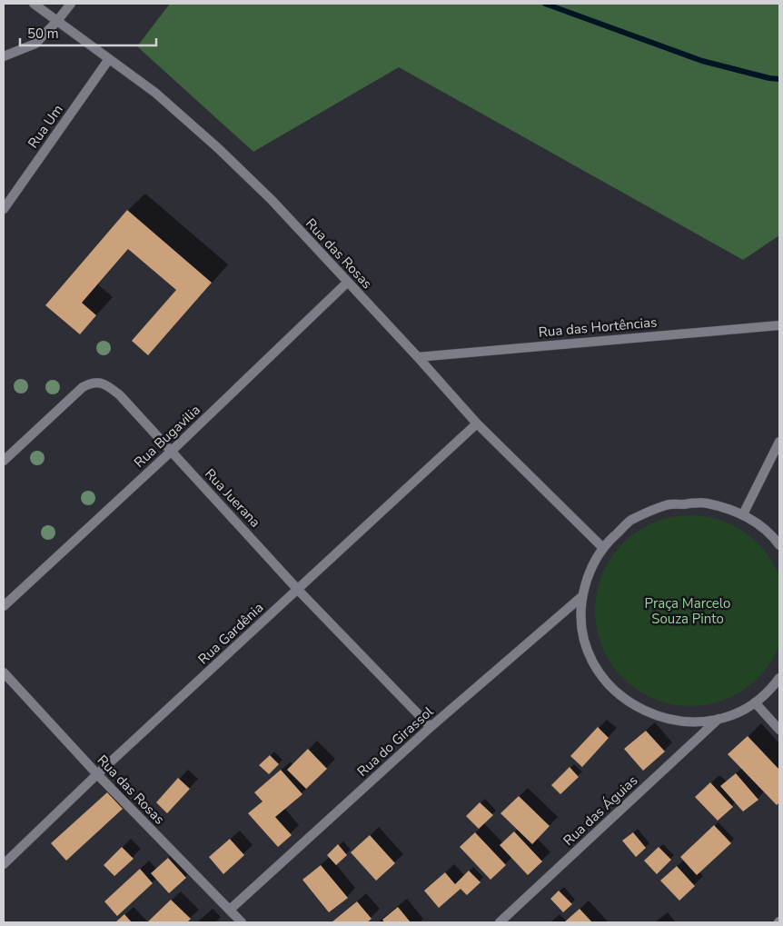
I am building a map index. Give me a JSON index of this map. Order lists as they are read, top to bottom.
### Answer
{
  "streets": {
    "street": [
      "Rua Um",
      "Rua das Rosas",
      "Rua das Hortências",
      "Rua Bugavilia",
      "Rua Juerana",
      "Rua Gardênia",
      "Rua do Girassol",
      "Rua das Águias"
    ]
  },
  "crossings": [
    ["Rua Um", "Rua das Rosas"],
    ["Rua das Rosas", "Rua das Hortências"],
    ["Rua das Rosas", "Rua Bugavilia"],
    ["Rua das Rosas", "Rua Gardênia"],
    ["Rua das Rosas", "Rua do Girassol"],
    ["Rua Bugavilia", "Rua Juerana"],
    ["Rua Juerana", "Rua Gardênia"],
    ["Rua Juerana", "Rua do Girassol"]
  ],
  "parks": ["Praça Marcelo Souza Pinto"],
  "scale_bar": "50 m"
}
